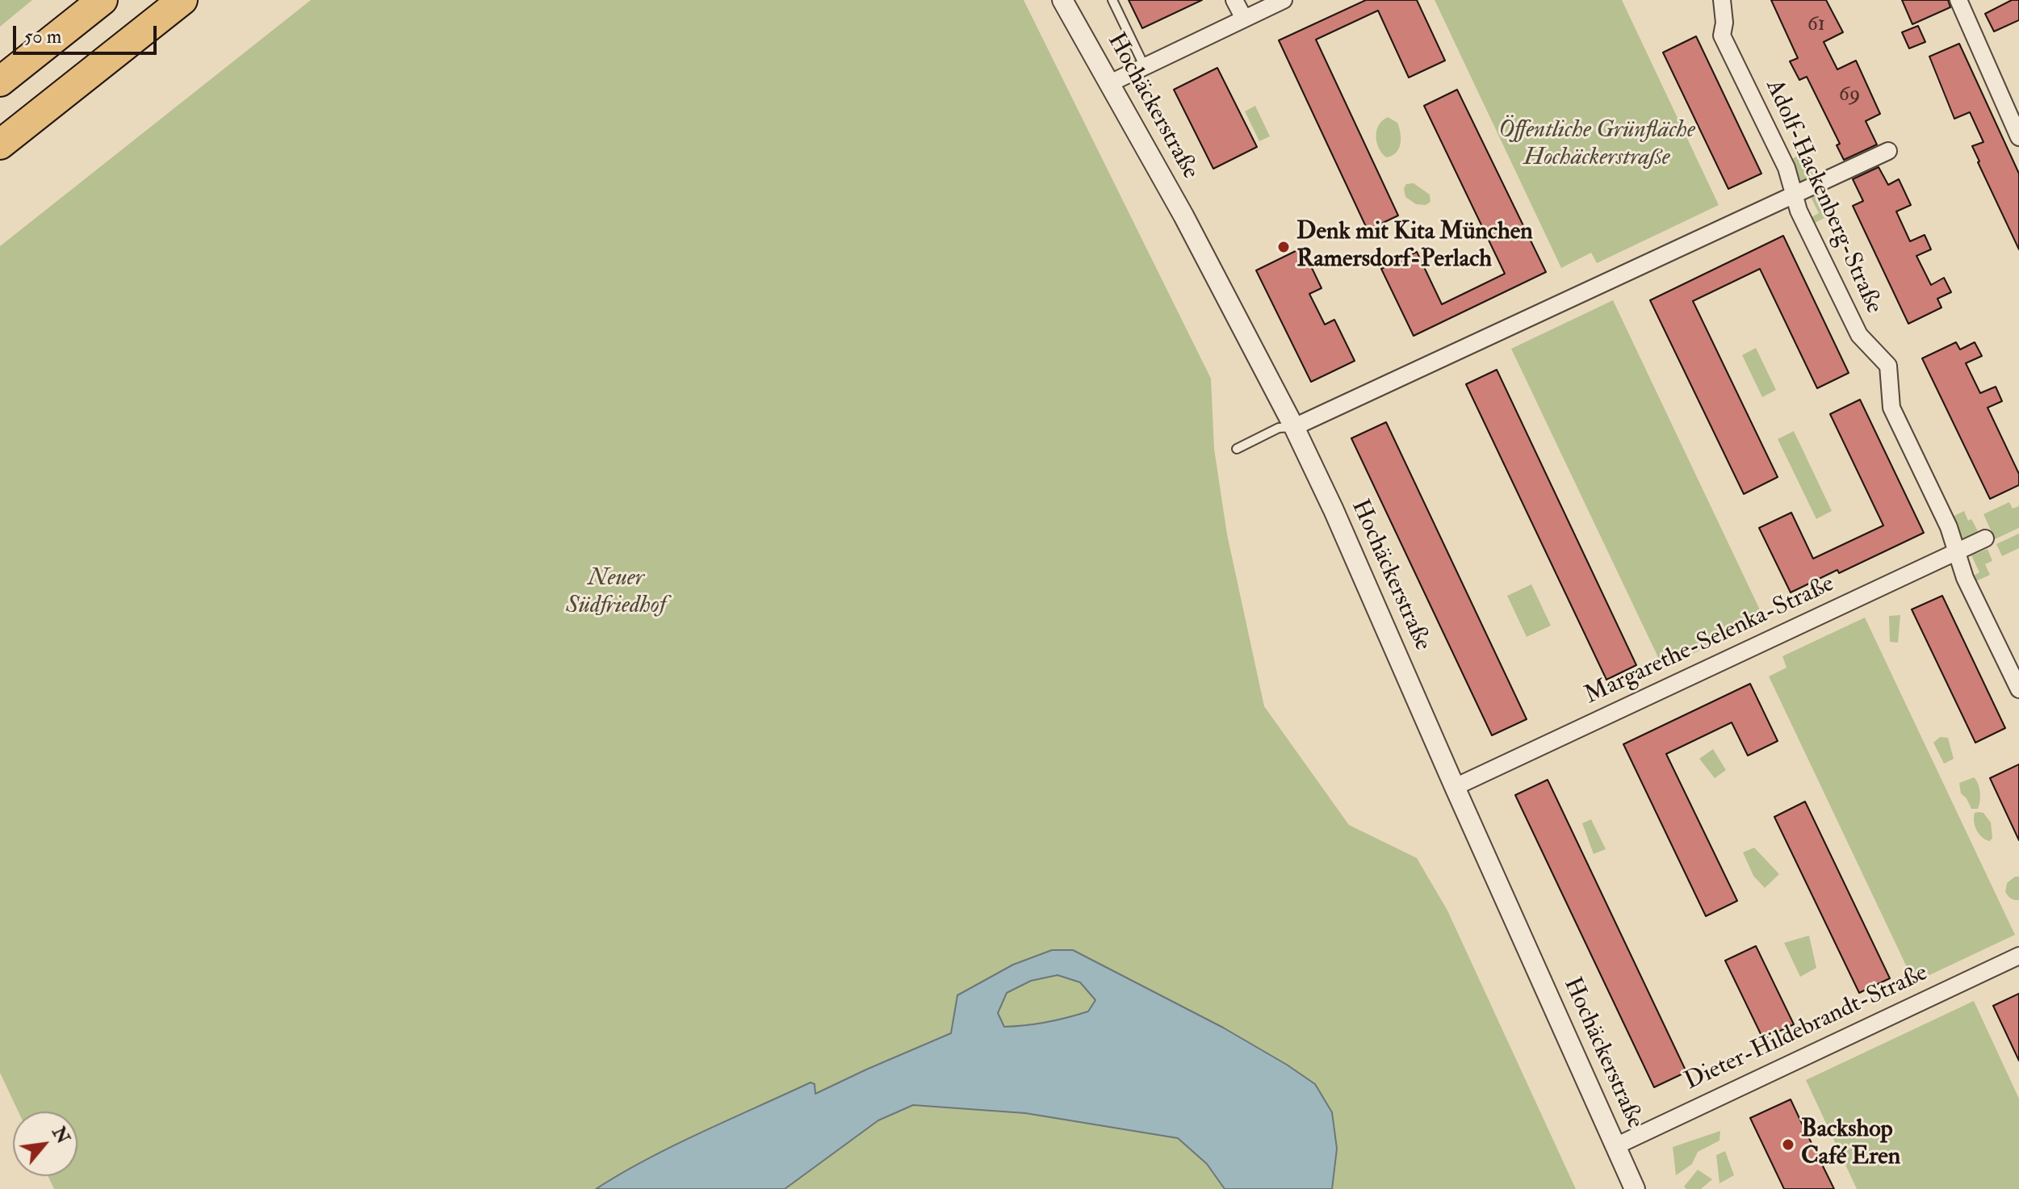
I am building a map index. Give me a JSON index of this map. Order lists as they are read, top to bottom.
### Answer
{
  "streets": {
    "street": [
      "Hochäckerstraße",
      "Adolf-Hackenberg-Straße",
      "Margarethe-Selenka-Straße",
      "Dieter-Hildebrandt-Straße"
    ]
  },
  "crossings": [
    ["Hochäckerstraße", "Margarethe-Selenka-Straße"],
    ["Hochäckerstraße", "Dieter-Hildebrandt-Straße"],
    ["Adolf-Hackenberg-Straße", "Margarethe-Selenka-Straße"]
  ],
  "parks": ["Öffentliche Grünfläche Hochäckerstraße", "Neuer Südfriedhof"],
  "places": ["Denk mit Kita München Ramersdorf-Perlach", "Backshop Café Eren"],
  "house_numbers": ["61", "69"],
  "scale_bar": "50 m",
  "north": "top right"
}
